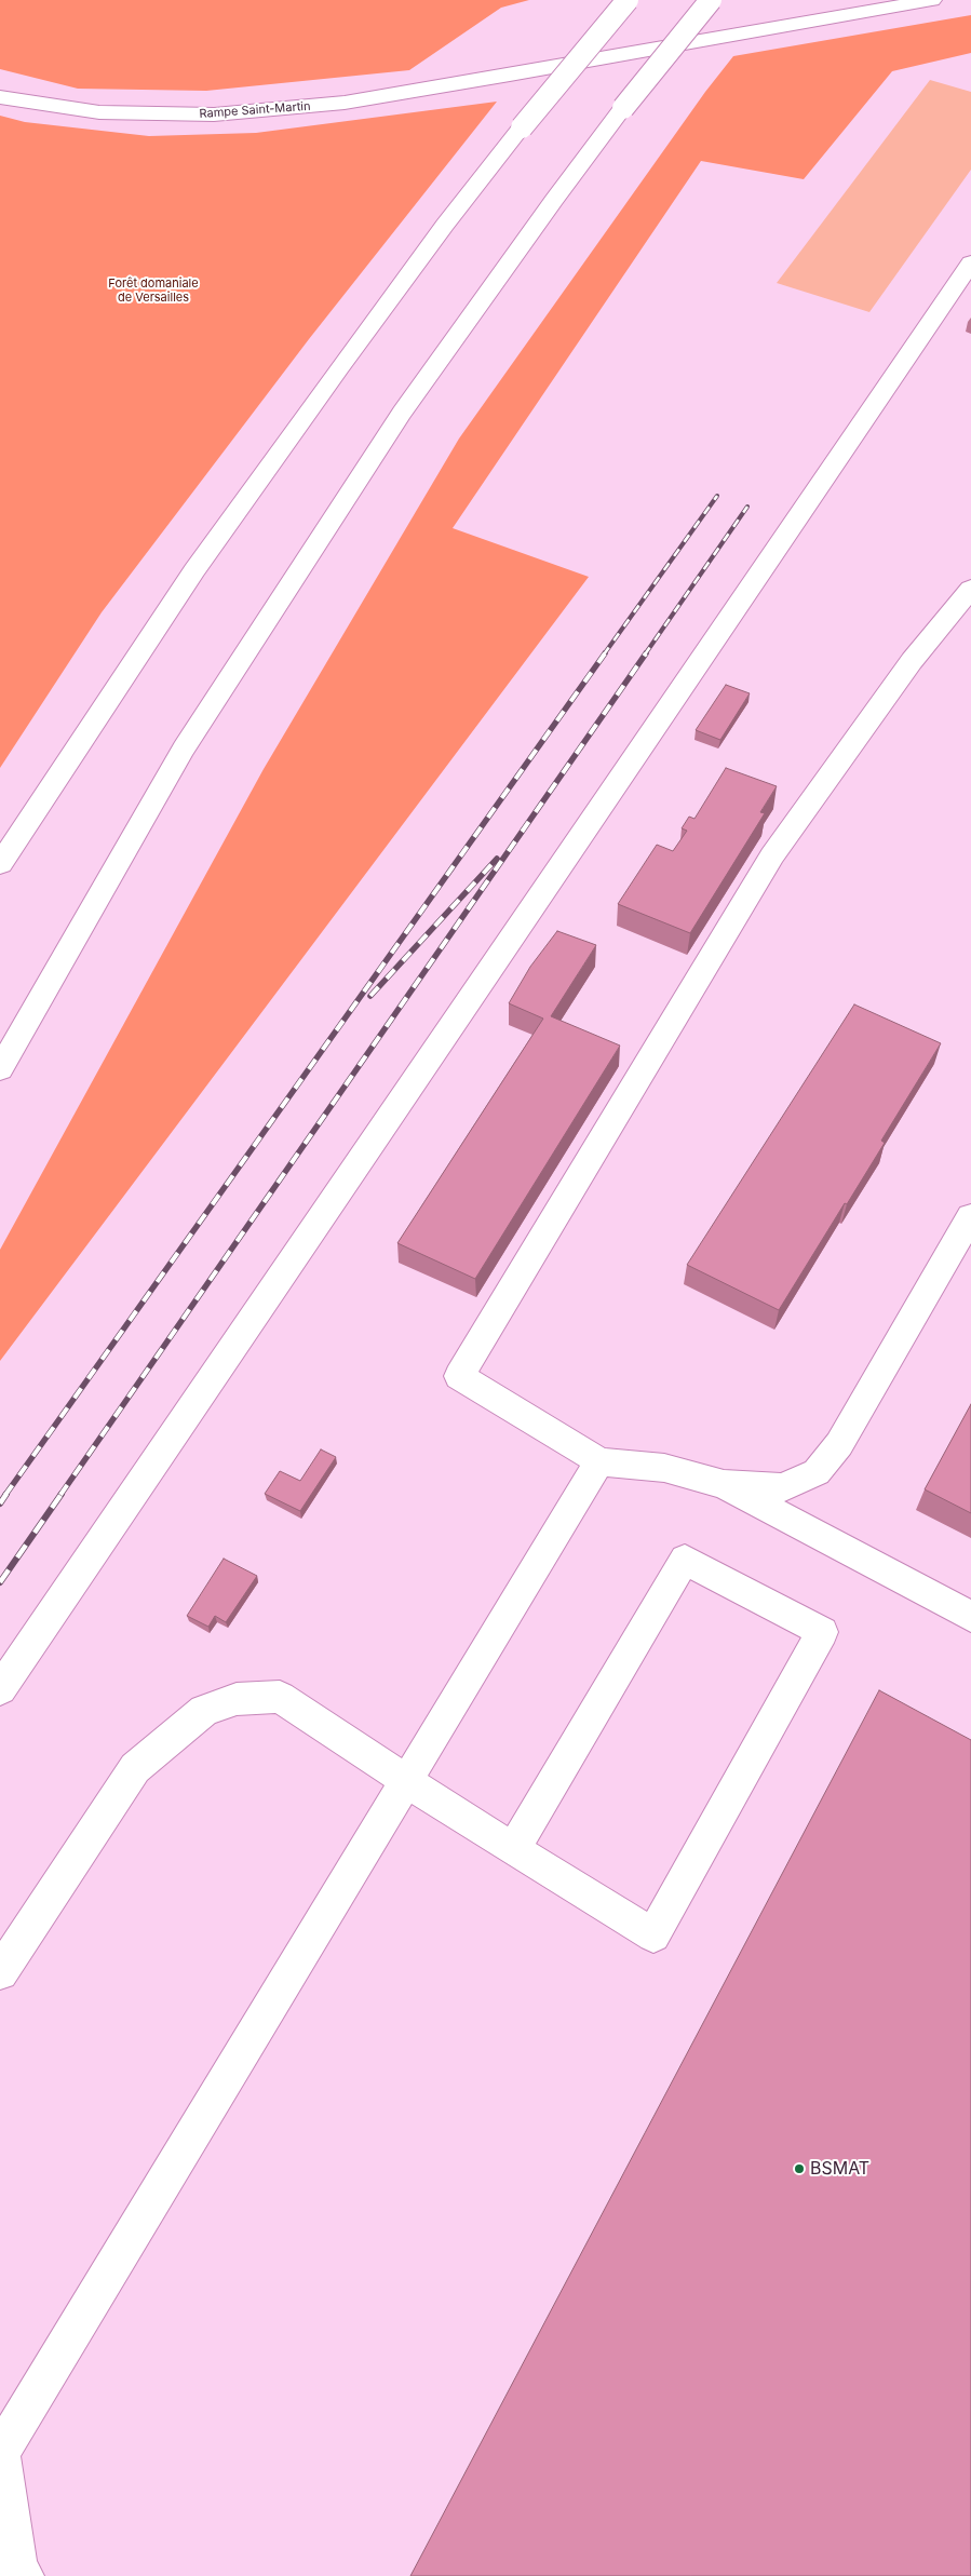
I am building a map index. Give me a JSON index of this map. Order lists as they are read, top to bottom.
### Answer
{
  "streets": {
    "main road": ["Rampe Saint-Martin"]
  },
  "parks": ["Forêt domaniale de Versailles"],
  "places": ["BSMAT"]
}
